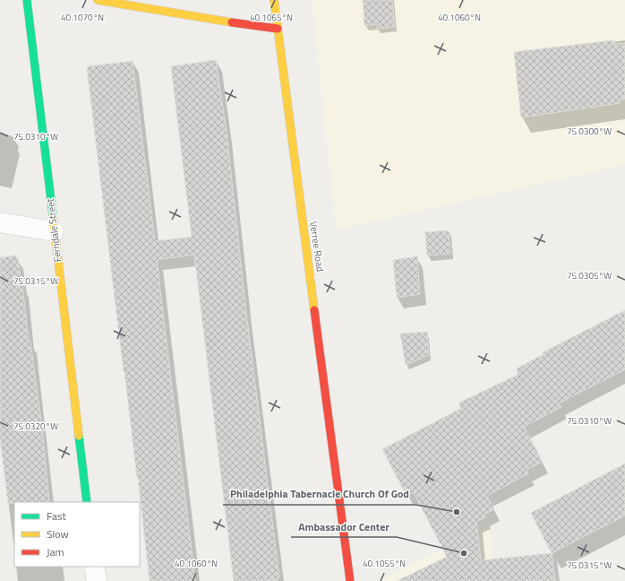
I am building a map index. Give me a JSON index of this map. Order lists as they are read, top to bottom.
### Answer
{
  "streets": {
    "street": ["Ferndale Street", "Verree Road"]
  },
  "places": ["Philadelphia Tabernacle Church Of God", "Ambassador Center"],
  "legend": ["Fast", "Slow", "Jam"],
  "coordinates": [
    "40.1070°N",
    "40.1065°N",
    "40.1060°N",
    "75.0300°W",
    "75.0310°W",
    "75.0305°W",
    "75.0315°W",
    "75.0320°W",
    "40.1055°N"
  ]
}
